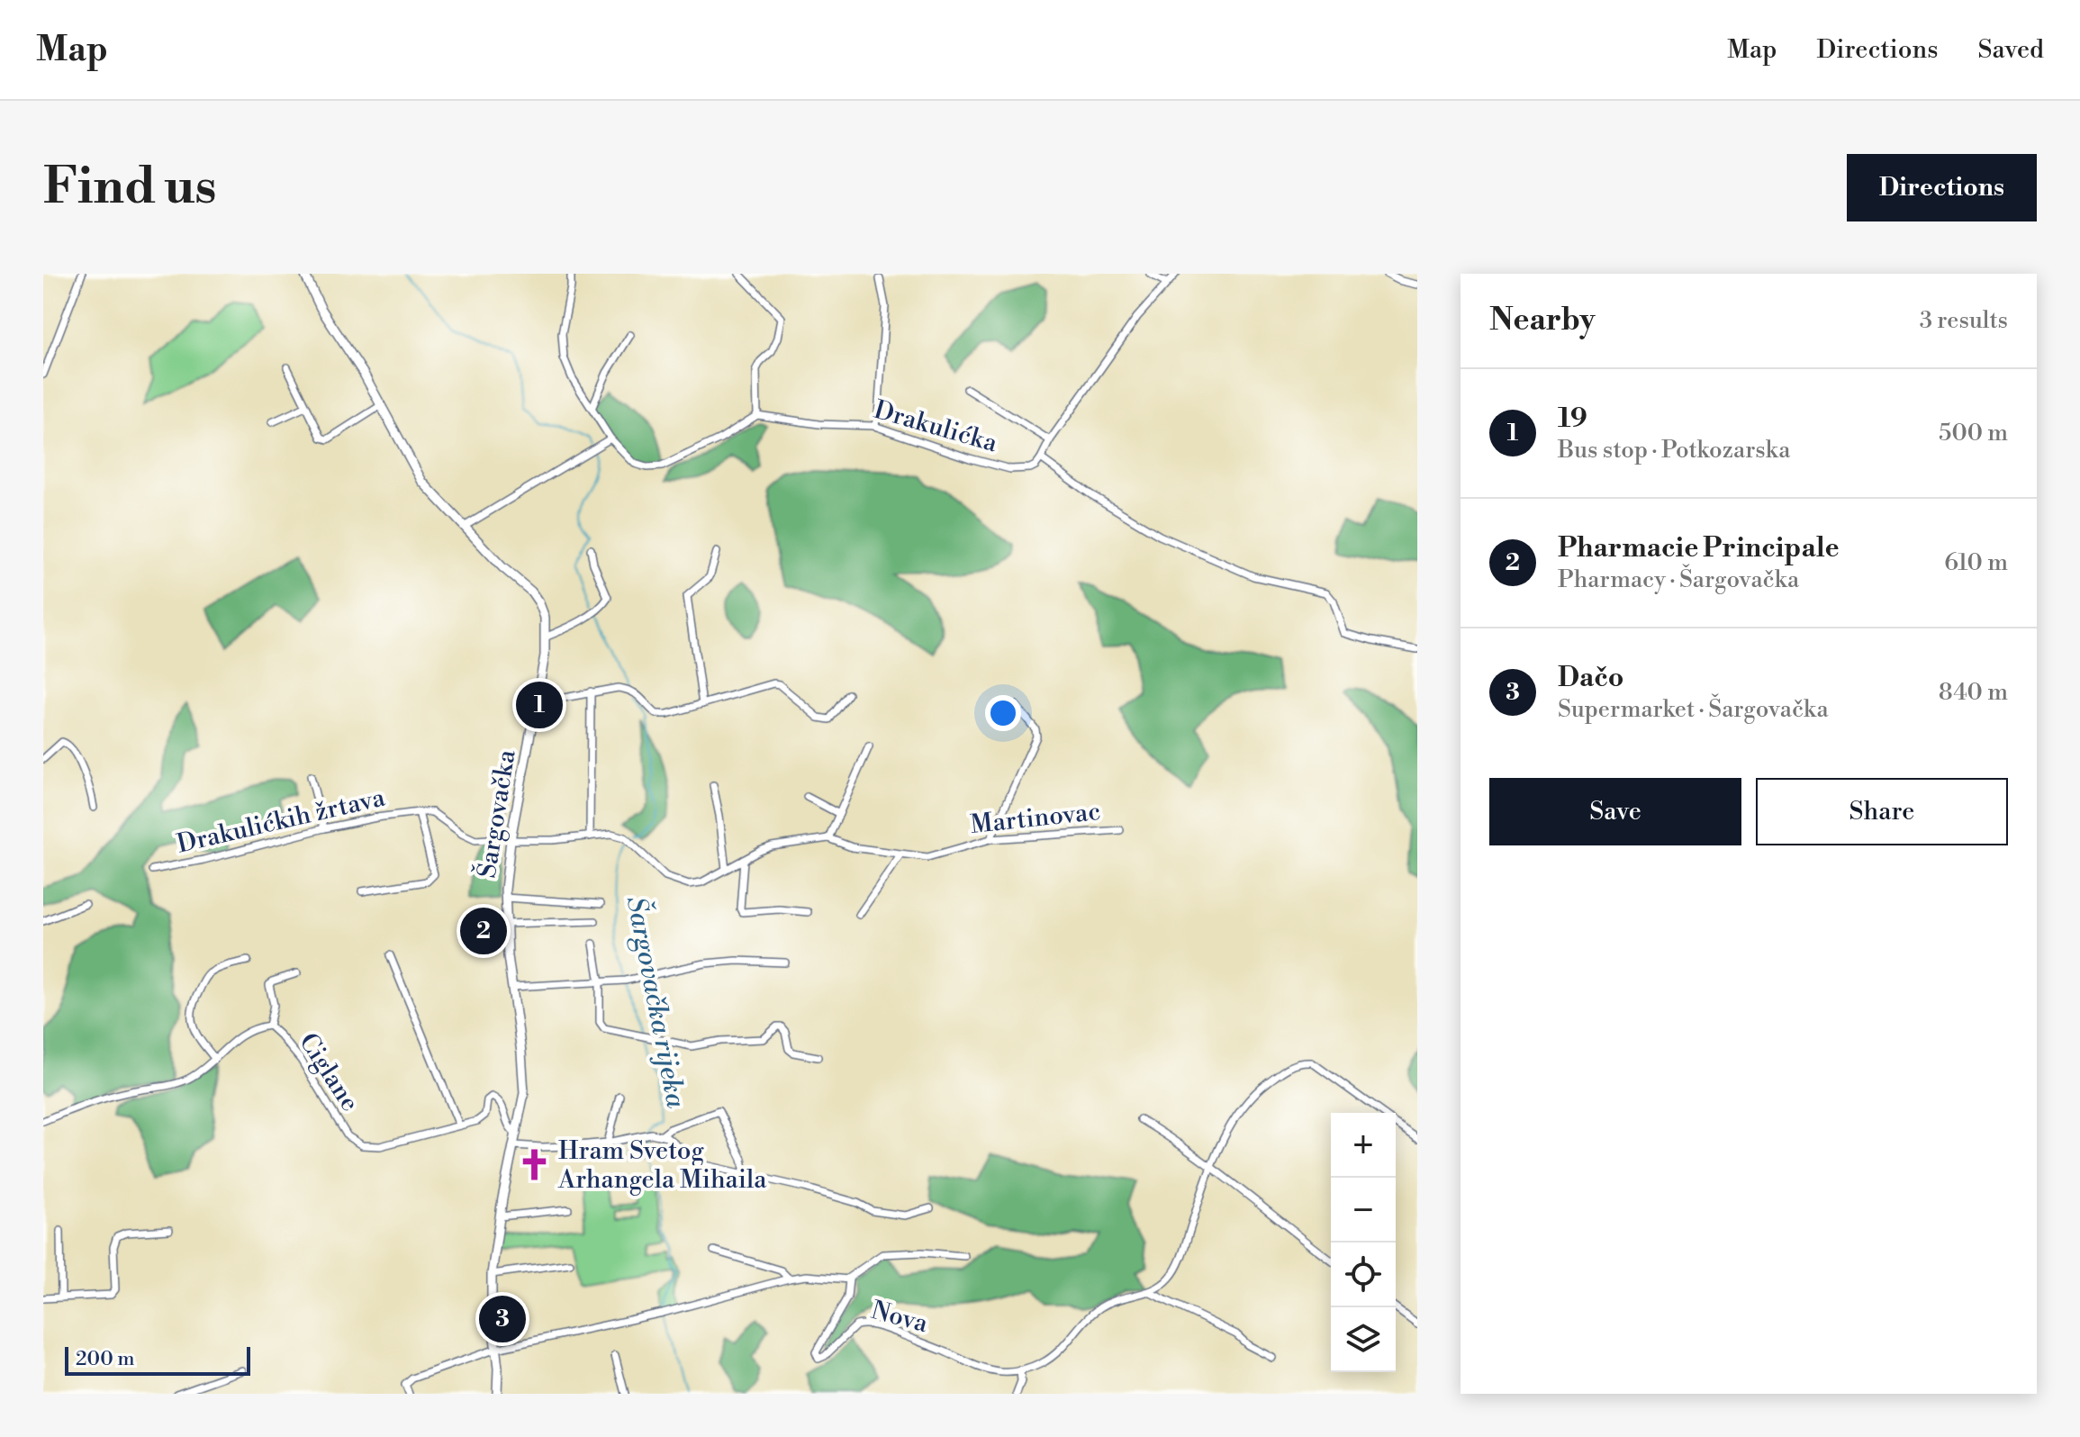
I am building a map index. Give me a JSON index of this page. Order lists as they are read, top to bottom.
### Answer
{
  "streets": {
    "street": [
      "Drakulićka",
      "Šargovačka",
      "Martinovac",
      "Drakulićkih žrtava",
      "Ciglane",
      "Nova"
    ]
  },
  "crossings": [
    ["Šargovačka", "Martinovac"],
    ["Šargovačka", "Drakulićkih žrtava"],
    ["Šargovačka", "Ciglane"],
    ["Šargovačka", "Nova"]
  ],
  "water": ["Šargovačka rijeka"],
  "places": {
    "church": ["Hram Svetog Arhangela Mihaila"]
  },
  "scale_bar": "200 m",
  "page": {
    "header": "Map",
    "nav": ["Map", "Directions", "Saved"],
    "buttons": [
      "Directions",
      ["Save", "Share"]
    ],
    "title": "Find us",
    "heading": ["Nearby", "3 results"],
    "list": [
      {
        "mark": "1",
        "name": "19",
        "note": "Bus stop · Potkozarska",
        "value": "500 m"
      },
      {
        "mark": "2",
        "name": "Pharmacie Principale",
        "note": "Pharmacy · Šargovačka",
        "value": "610 m"
      },
      {
        "mark": "3",
        "name": "Dačo",
        "note": "Supermarket · Šargovačka",
        "value": "840 m"
      }
    ],
    "pins": ["1", "2", "3"],
    "map_buttons": ["+", "−"],
    "scale": "200 m"
  }
}
